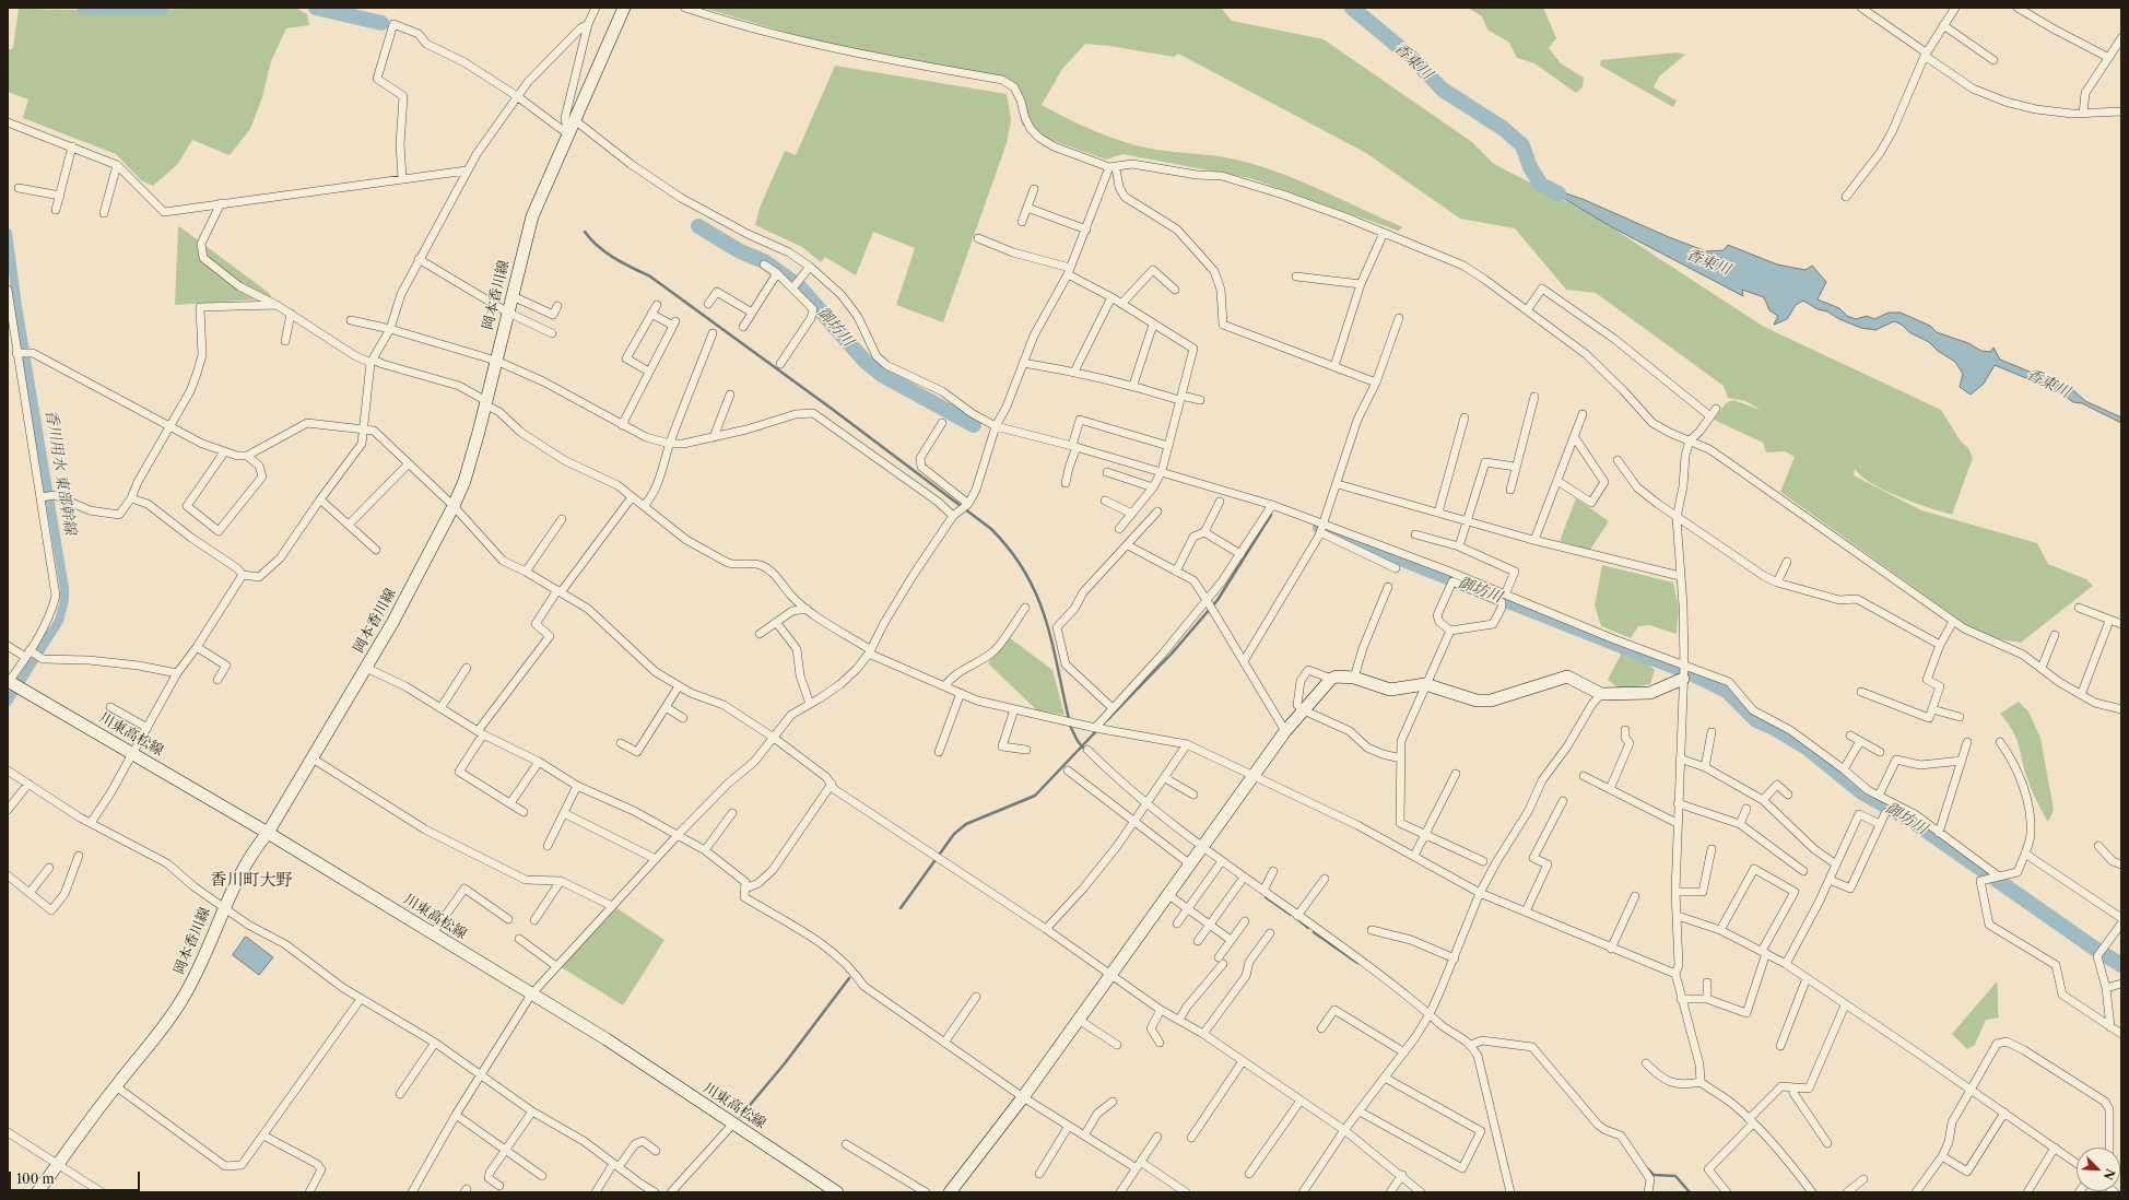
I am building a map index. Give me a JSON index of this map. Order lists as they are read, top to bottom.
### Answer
{
  "streets": {
    "main road": ["岡本香川線", "川東高松線"]
  },
  "crossings": [
    ["岡本香川線", "川東高松線"]
  ],
  "districts": ["香川町大野"],
  "water": ["香東川", "御坊川", "香川用水 東部幹線"],
  "scale_bar": "100 m",
  "north": "bottom right"
}
